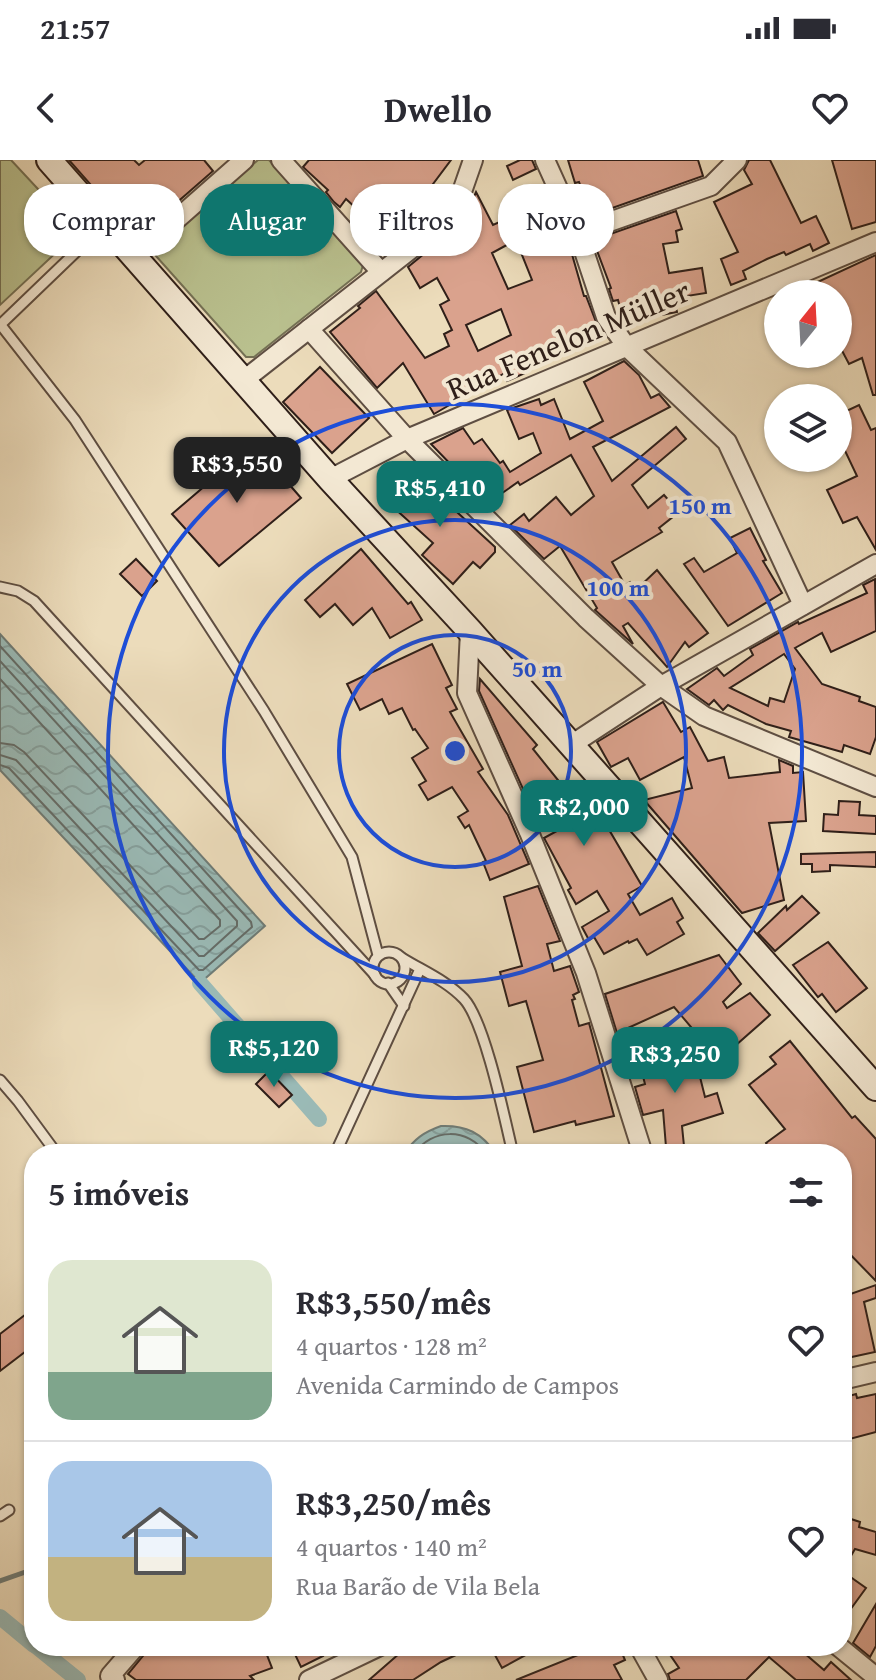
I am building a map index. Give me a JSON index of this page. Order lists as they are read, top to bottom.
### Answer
{
  "streets": {
    "street": ["Rua Fenelon Müller"]
  },
  "north": "top",
  "page": {
    "status": "21:57",
    "header": "Dwello",
    "chip": [
      "Comprar",
      "Alugar",
      "Filtros",
      "Novo"
    ],
    "price": [
      "R$3,550",
      "R$5,410",
      "R$2,000",
      "R$5,120",
      "R$3,250"
    ],
    "heading": "5 imóveis",
    "list": [
      {
        "name": "R$3,550/mês",
        "note": "4 quartos · 128 m² · Avenida Carmindo de Campos"
      },
      {
        "name": "R$3,250/mês",
        "note": "4 quartos · 140 m² · Rua Barão de Vila Bela"
      }
    ]
  },
  "rings": ["150 m", "100 m", "50 m"]
}
